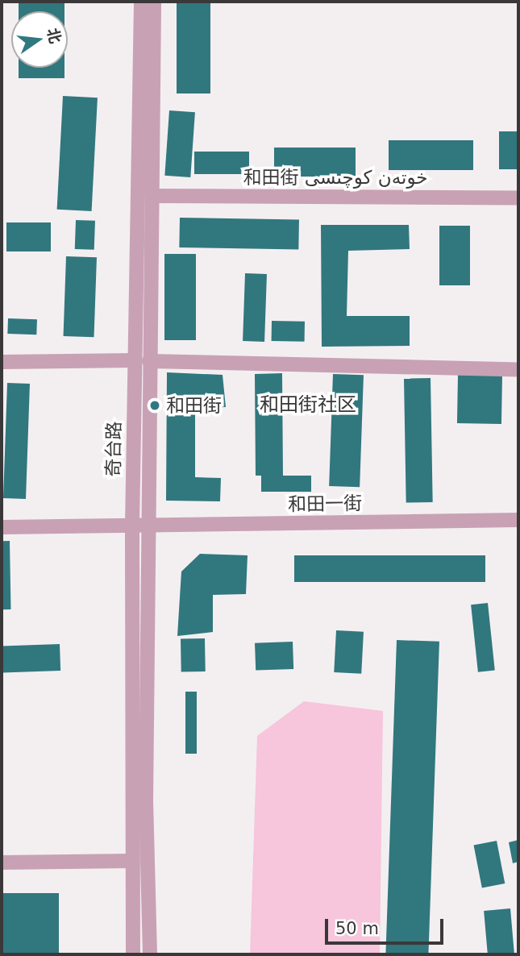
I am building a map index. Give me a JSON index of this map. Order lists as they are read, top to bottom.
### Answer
{
  "streets": {
    "street": ["和田街 خوتەن كوچىسى", "奇台路", "和田一街"]
  },
  "crossings": [
    ["和田街 خوتەن كوچىسى", "奇台路"],
    ["奇台路", "和田一街"]
  ],
  "districts": ["和田街社区"],
  "places": ["和田街"],
  "scale_bar": "50 m",
  "north": "right"
}
